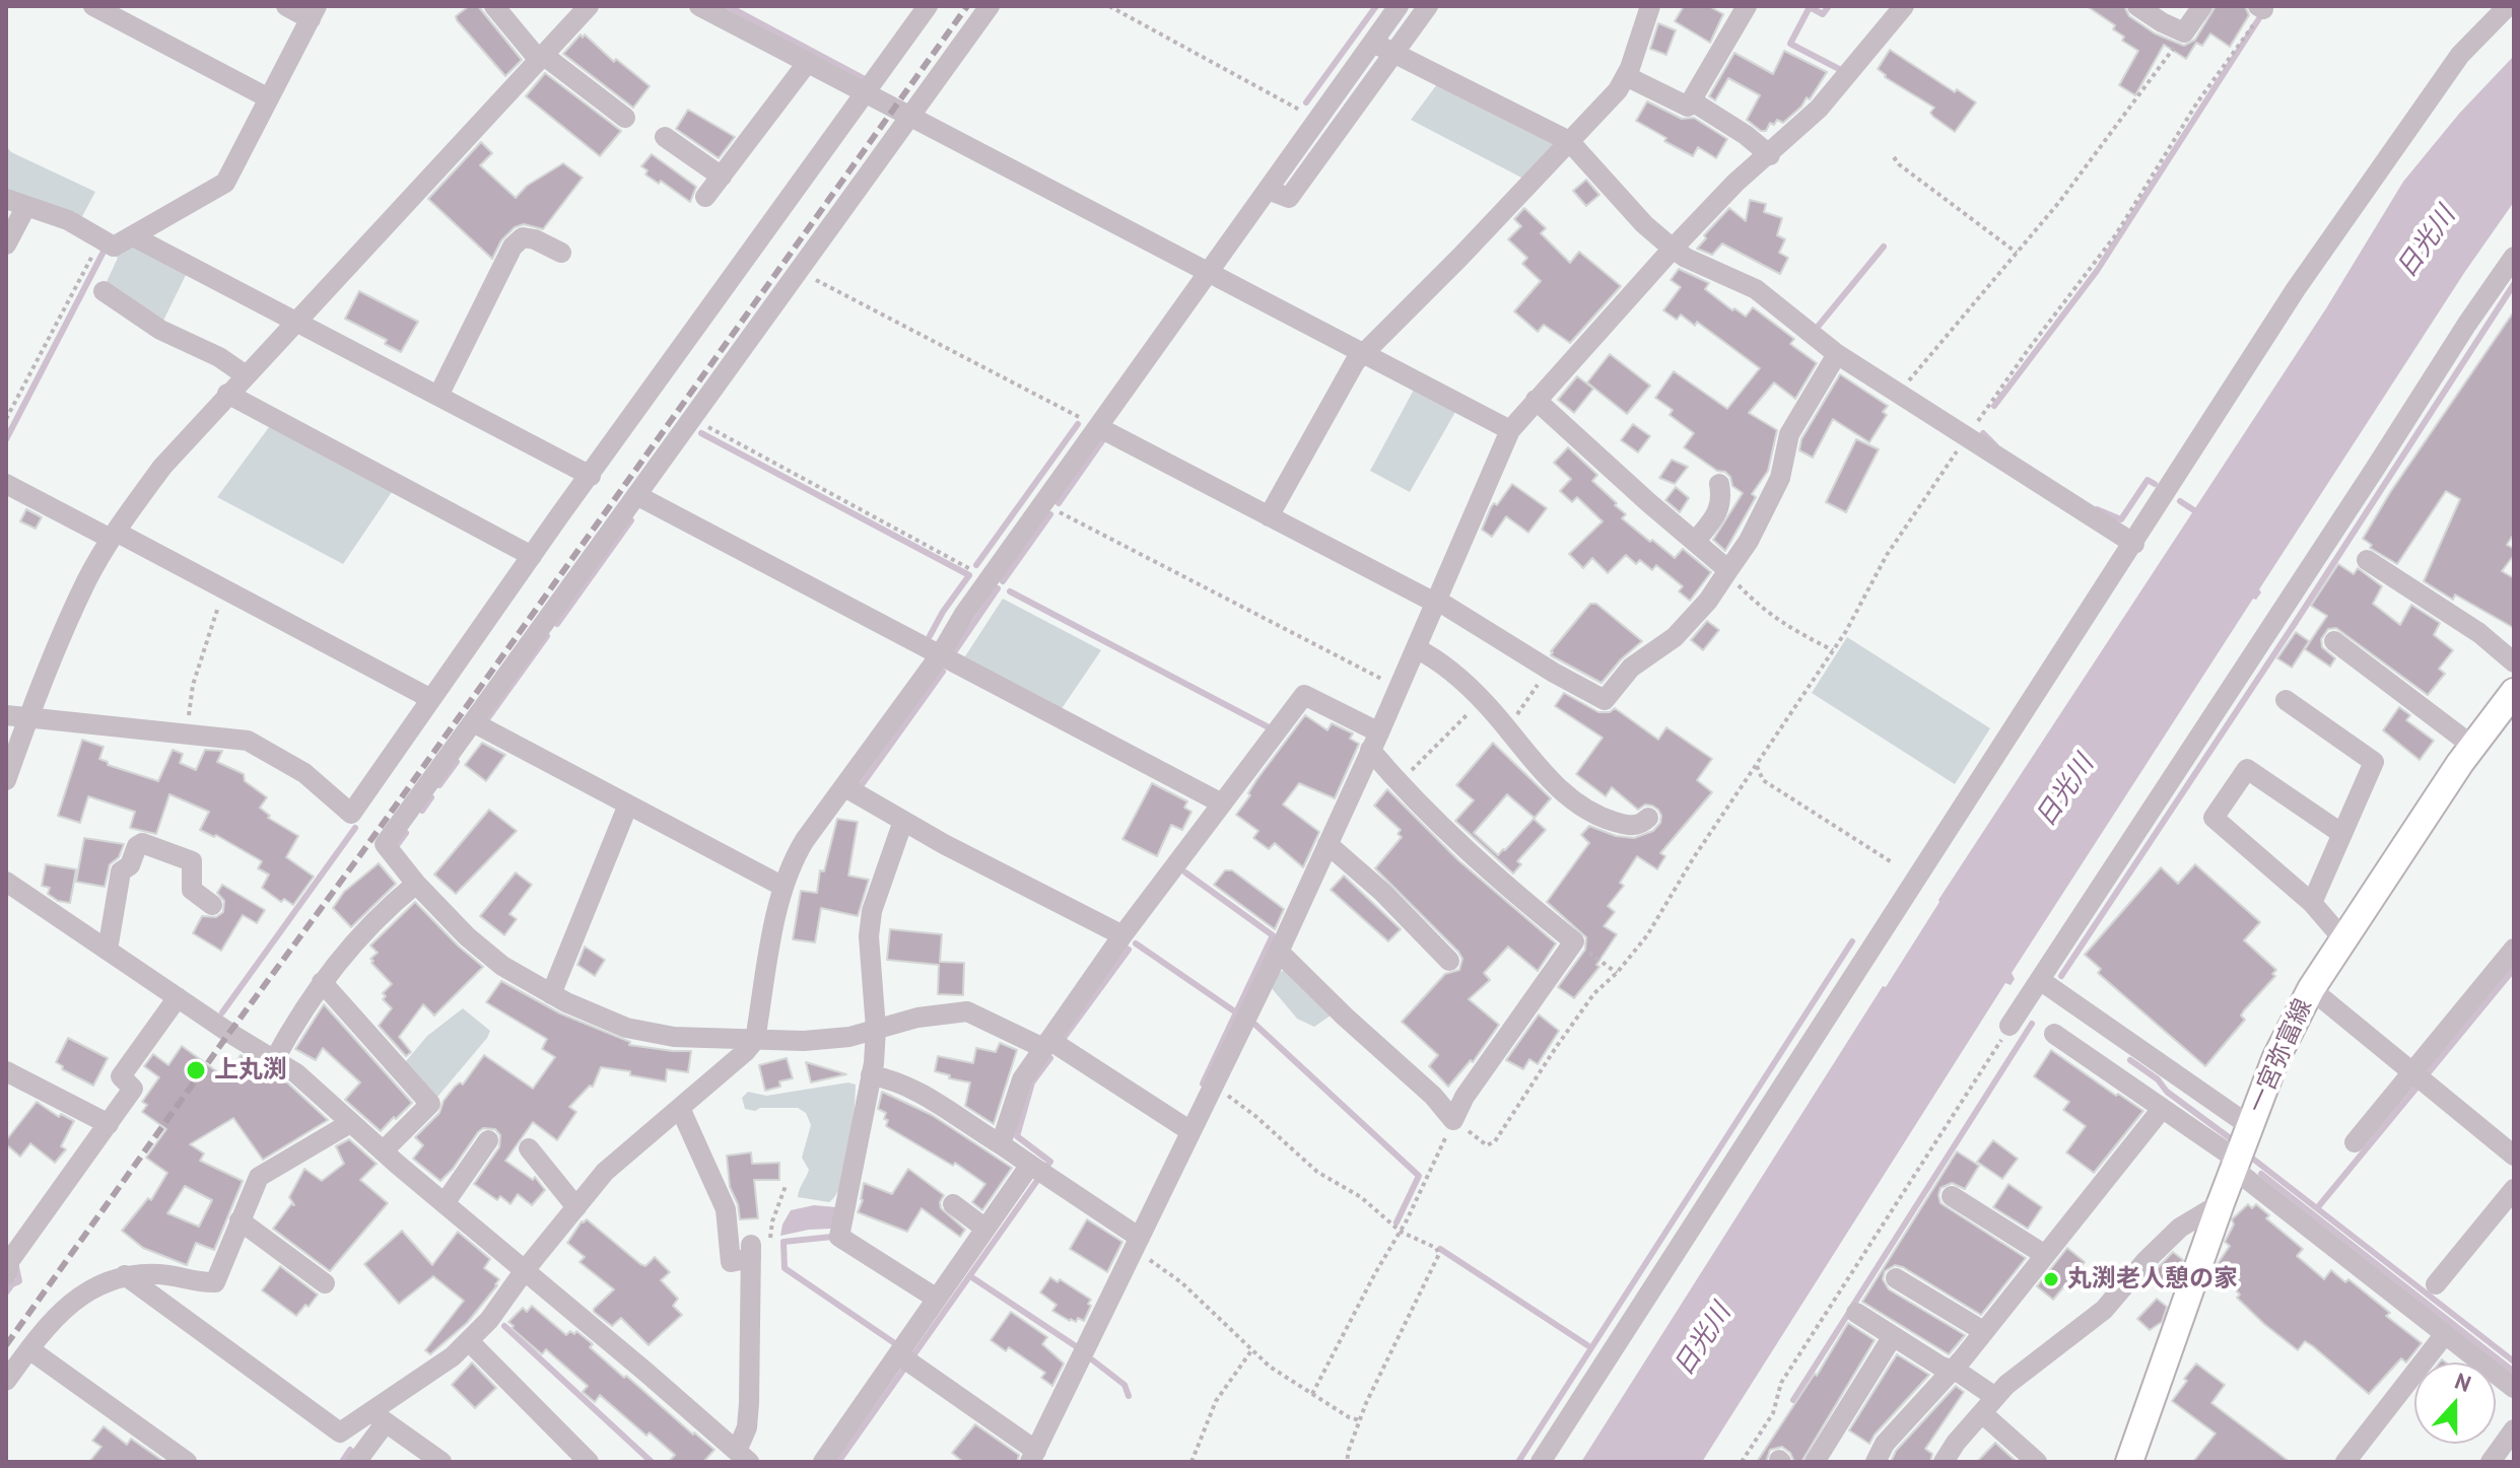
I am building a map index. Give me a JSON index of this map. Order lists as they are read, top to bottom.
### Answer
{
  "streets": {
    "main road": ["一宮弥富線"]
  },
  "water": ["日光川"],
  "places": ["上丸渕", "丸渕老人憩の家"],
  "north": "top"
}
